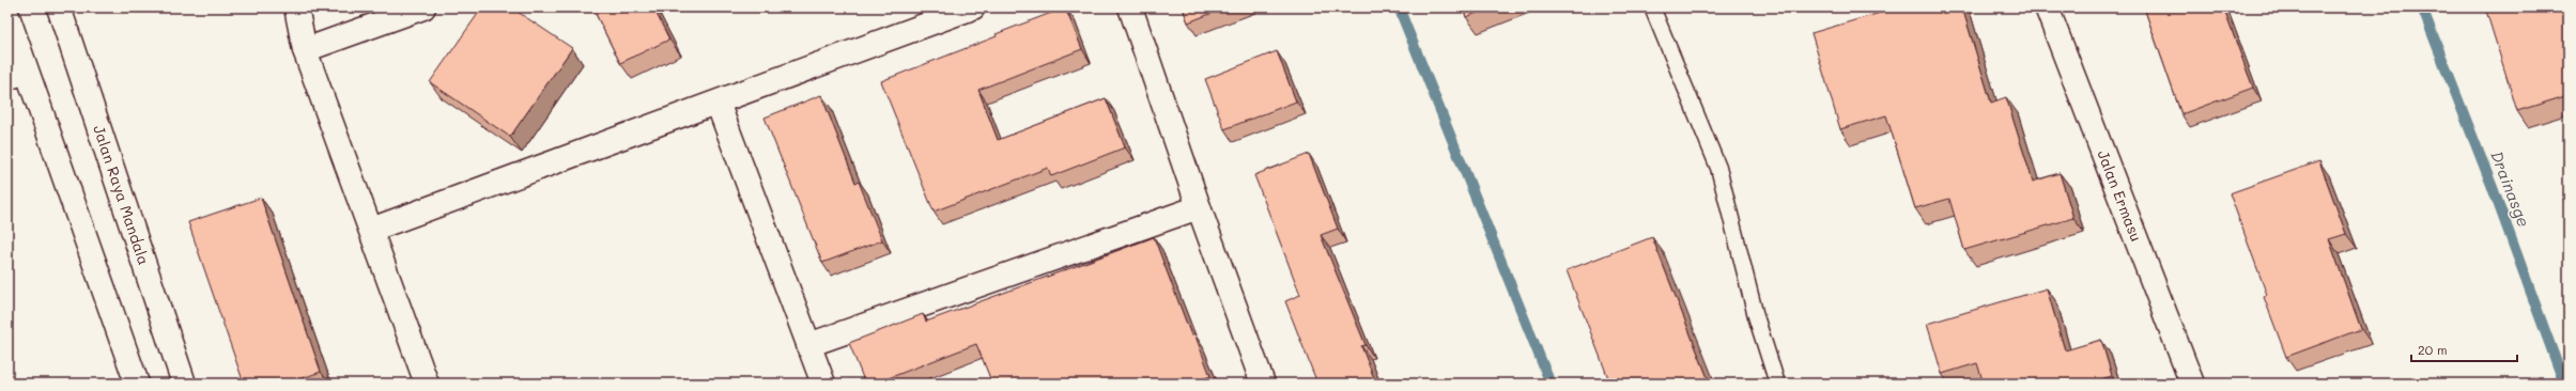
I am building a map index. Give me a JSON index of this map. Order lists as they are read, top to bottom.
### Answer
{
  "streets": {
    "main road": ["Jalan Raya Mandala", "Jalan Ermasu"]
  },
  "water": ["Drainasge"],
  "scale_bar": "20 m"
}
